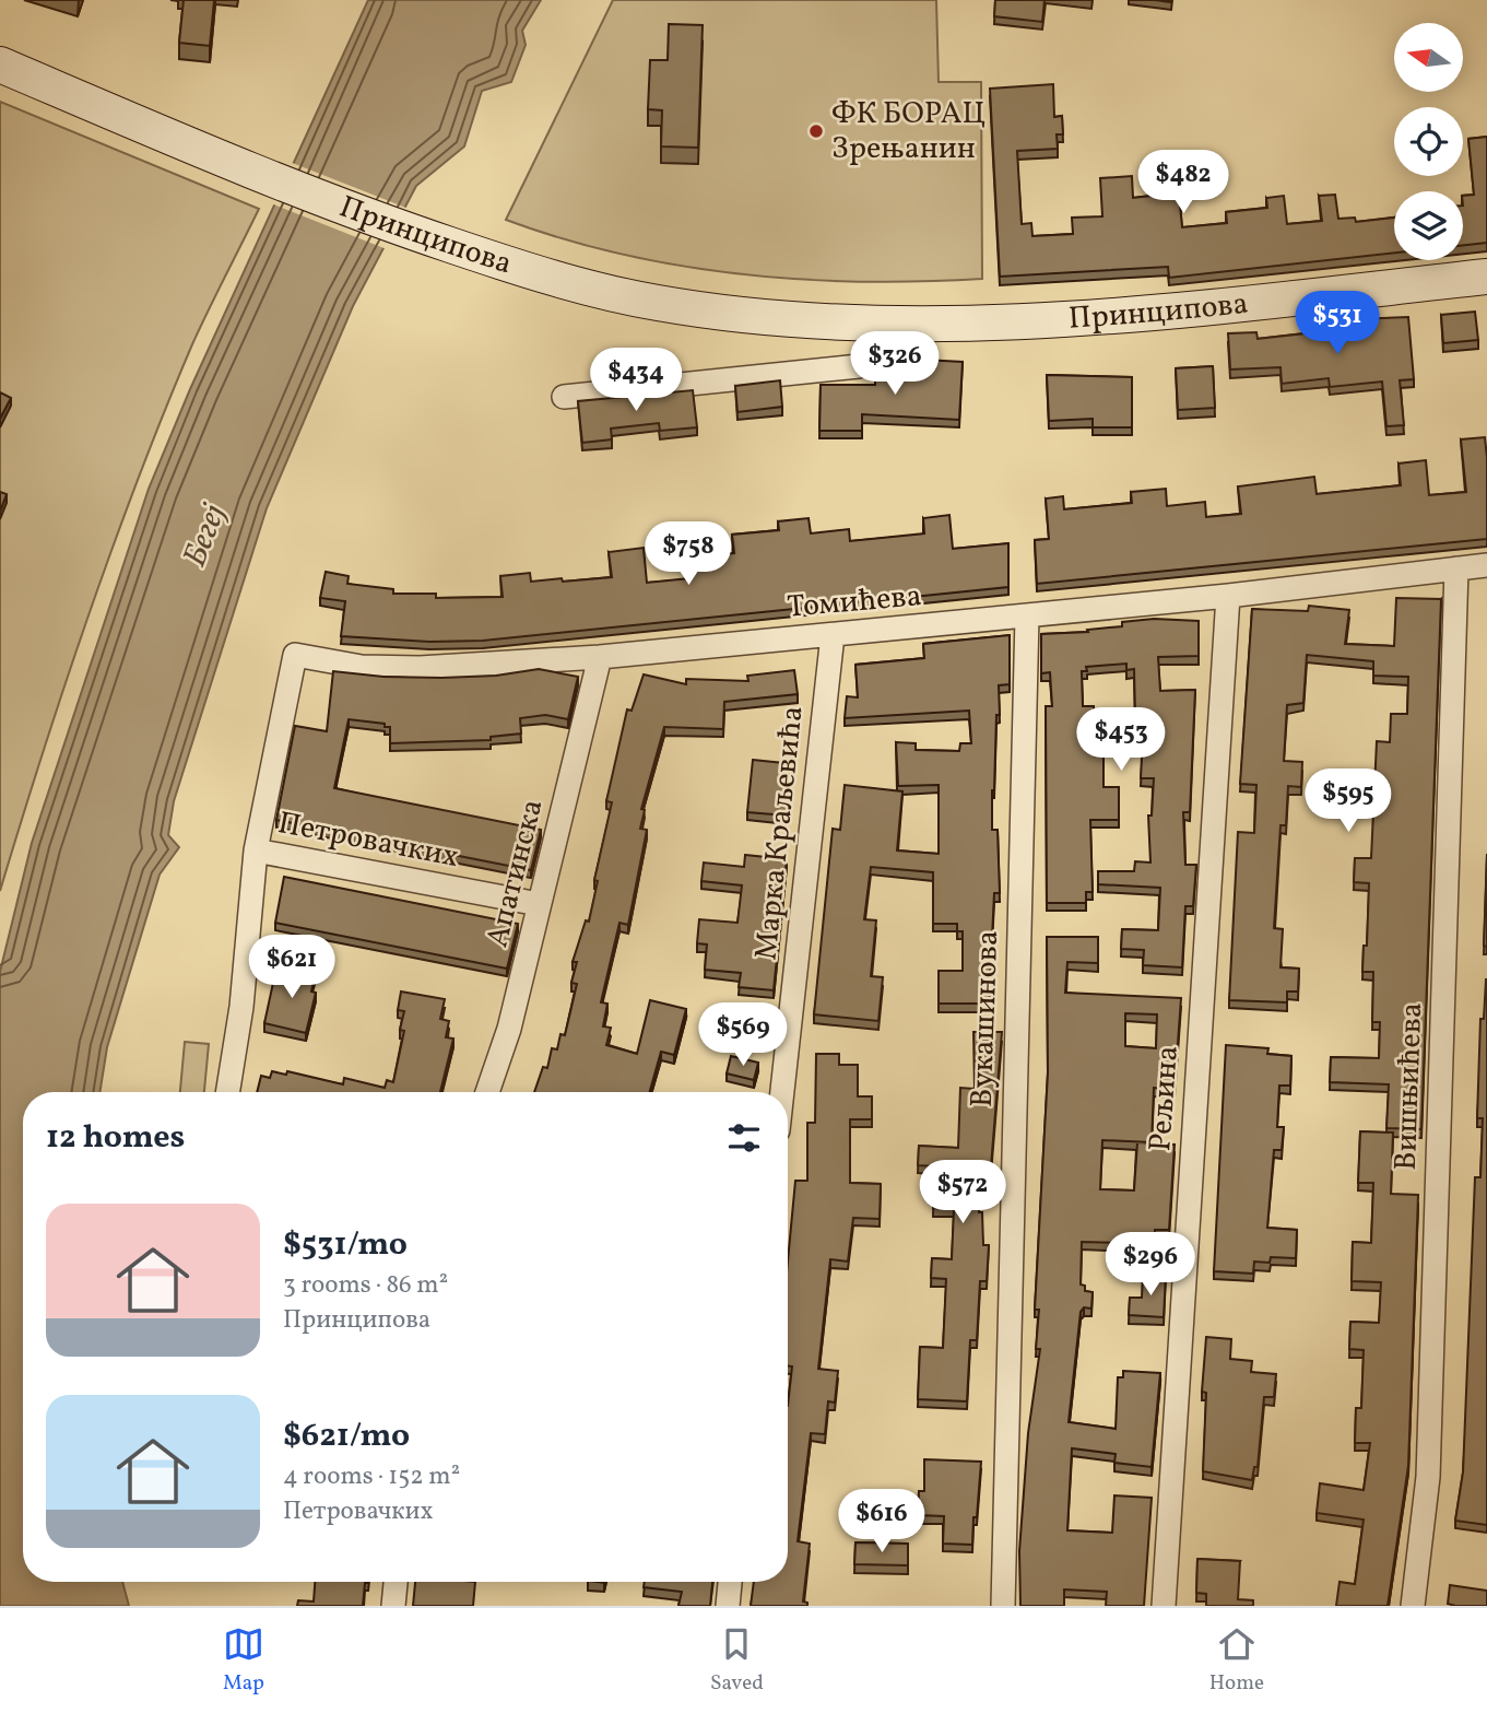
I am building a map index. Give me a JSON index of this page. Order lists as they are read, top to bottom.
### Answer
{
  "streets": {
    "street": [
      "Принципова",
      "Томићева",
      "Марка Краљевића",
      "Петровачких",
      "Апатинска",
      "Вукашинова",
      "Вишњићева",
      "Рељина"
    ]
  },
  "crossings": [
    ["Томићева", "Марка Краљевића"],
    ["Томићева", "Петровачких"],
    ["Томићева", "Апатинска"],
    ["Томићева", "Вукашинова"],
    ["Томићева", "Вишњићева"],
    ["Томићева", "Рељина"],
    ["Петровачких", "Апатинска"]
  ],
  "water": ["Бегеј"],
  "places": ["ФК БОРАЦ Зрењанин"],
  "north": "left",
  "page": {
    "price": [
      "$482",
      "$531",
      "$326",
      "$434",
      "$758",
      "$453",
      "$595",
      "$621",
      "$569",
      "$572",
      "$296",
      "$616"
    ],
    "heading": "12 homes",
    "list": [
      {
        "name": "$531/mo",
        "note": "3 rooms · 86 m² · Принципова"
      },
      {
        "name": "$621/mo",
        "note": "4 rooms · 152 m² · Петровачких"
      }
    ],
    "tabs": ["Map", "Saved", "Home"]
  }
}
